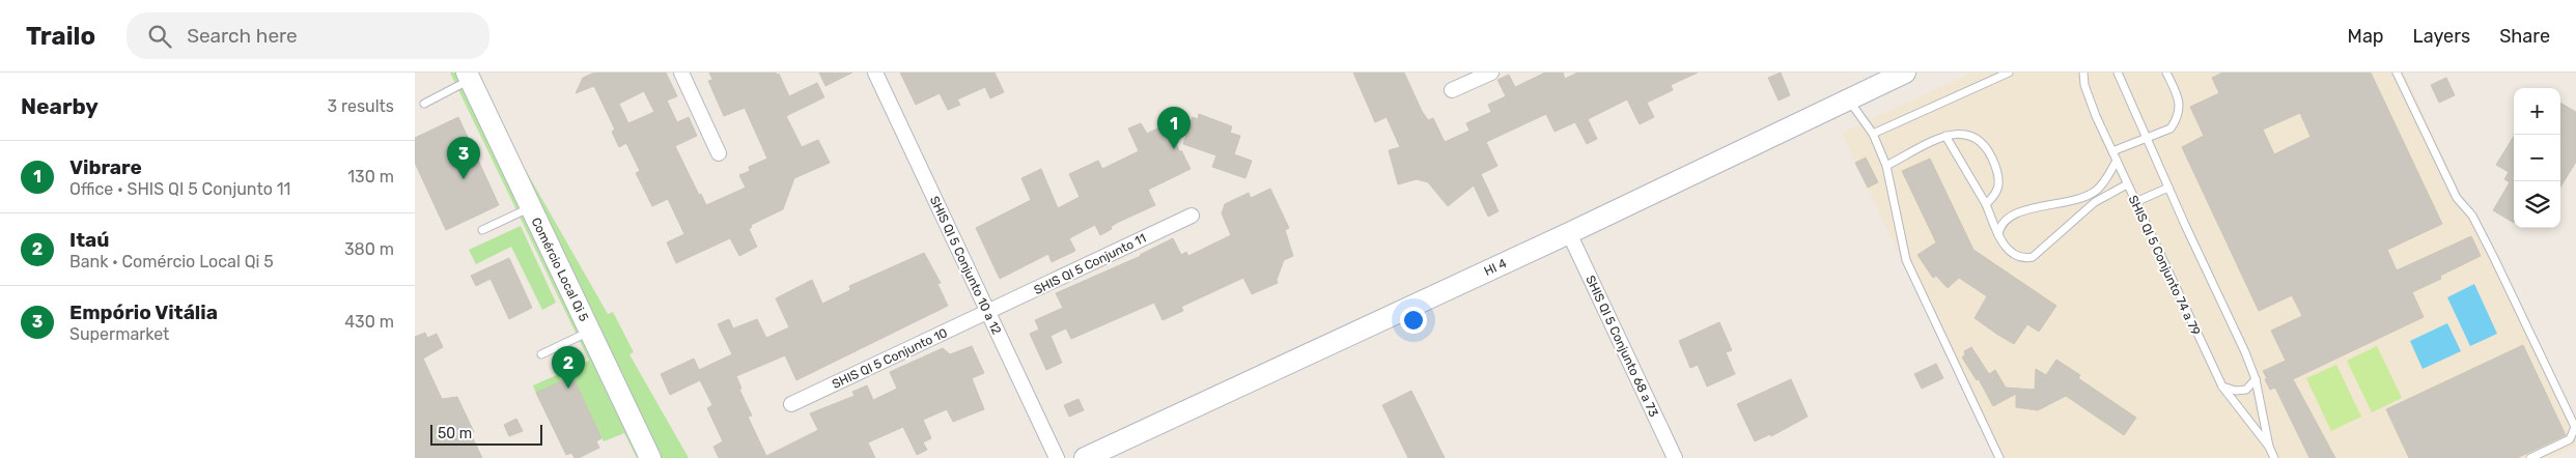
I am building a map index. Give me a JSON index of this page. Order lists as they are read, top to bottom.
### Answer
{
  "streets": {
    "street": [
      "SHIS QI 5 Conjunto 11",
      "SHIS QI 5 Conjunto 10 a 12",
      "HI 4",
      "Comércio Local Qi 5",
      "SHIS QI 5 Conjunto 68 a 73",
      "SHIS QI 5 Conjunto 10"
    ],
    "lane": ["SHIS QI 5 Conjunto 74 a 79"]
  },
  "crossings": [
    ["SHIS QI 5 Conjunto 11", "SHIS QI 5 Conjunto 10 a 12"],
    ["SHIS QI 5 Conjunto 11", "SHIS QI 5 Conjunto 10"],
    ["SHIS QI 5 Conjunto 10 a 12", "SHIS QI 5 Conjunto 10"],
    ["HI 4", "SHIS QI 5 Conjunto 68 a 73"]
  ],
  "scale_bar": "50 m",
  "page": {
    "header": "Trailo",
    "search": "Search here",
    "nav": ["Map", "Layers", "Share"],
    "heading": ["Nearby", "3 results"],
    "map_buttons": ["+", "−"],
    "pins": ["1", "3", "2"],
    "list": [
      {
        "mark": "1",
        "name": "Vibrare",
        "note": "Office · SHIS QI 5 Conjunto 11",
        "value": "130 m"
      },
      {
        "mark": "2",
        "name": "Itaú",
        "note": "Bank · Comércio Local Qi 5",
        "value": "380 m"
      },
      {
        "mark": "3",
        "name": "Empório Vitália",
        "note": "Supermarket",
        "value": "430 m"
      }
    ],
    "scale": "50 m"
  }
}
